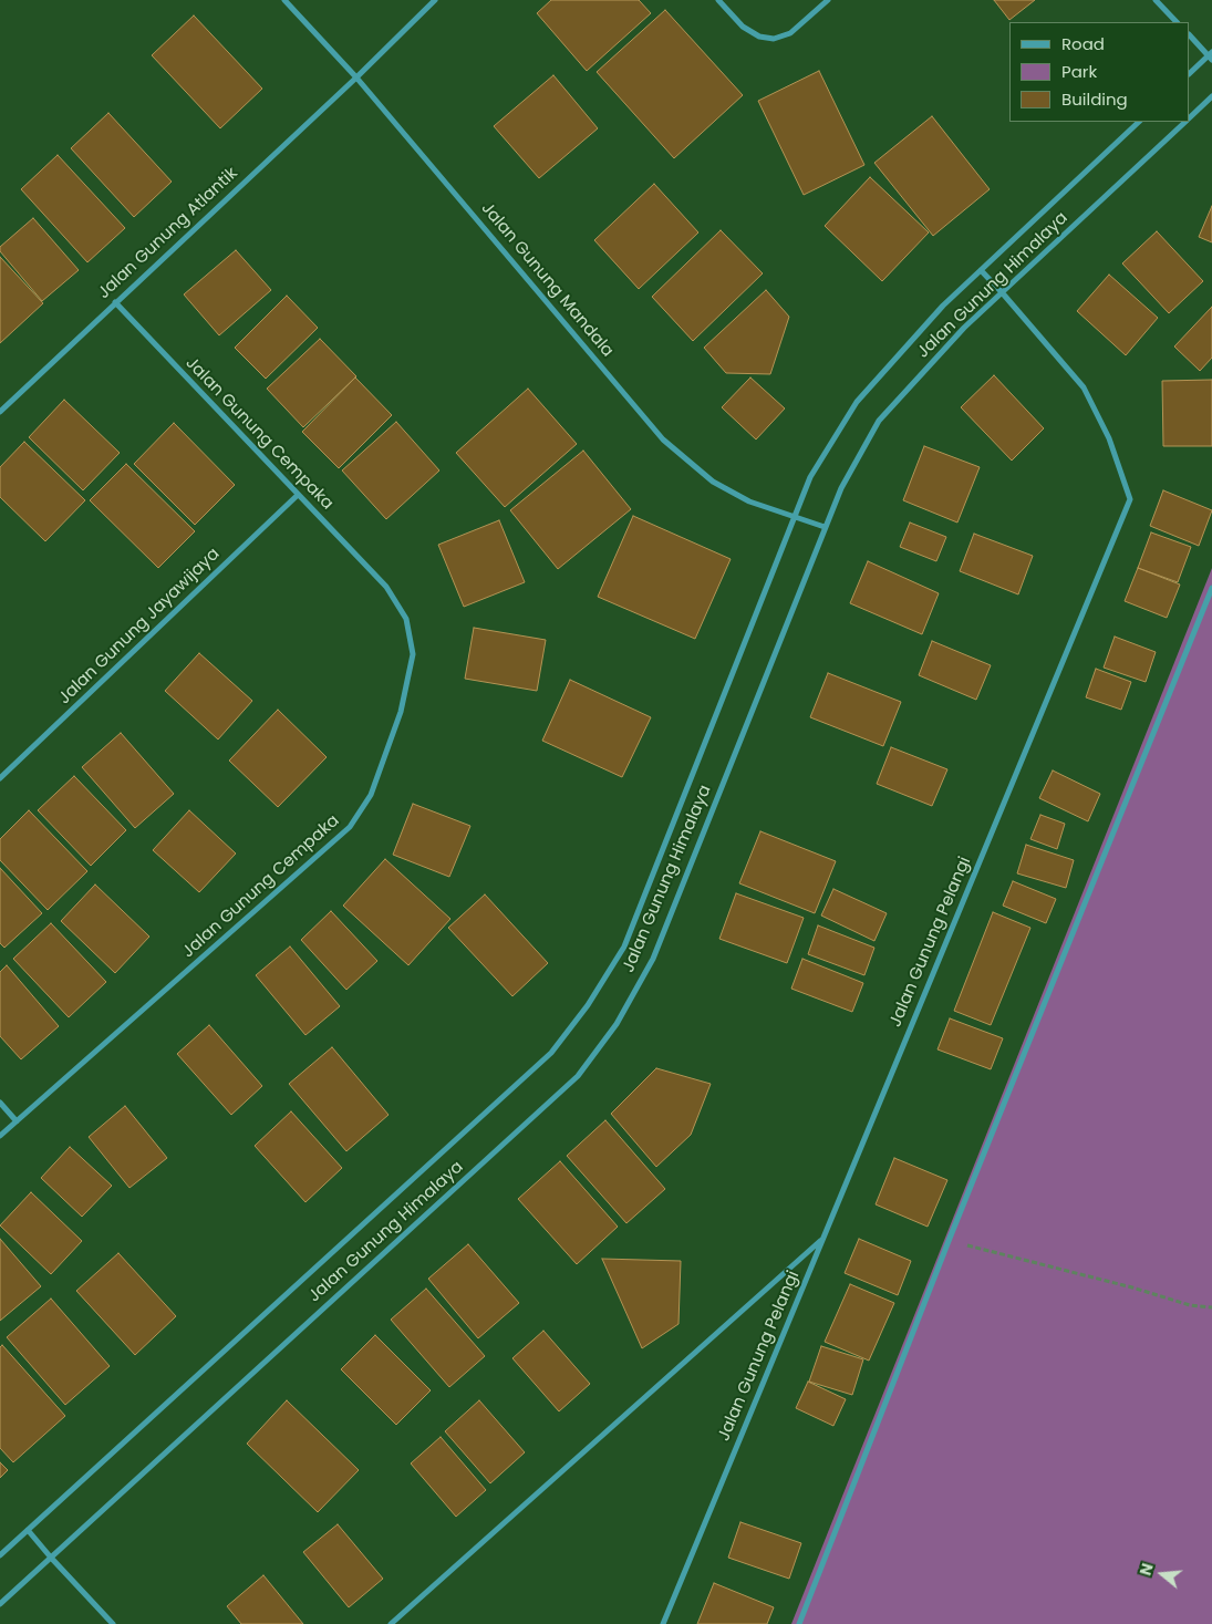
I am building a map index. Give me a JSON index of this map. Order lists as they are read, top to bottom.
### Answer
{
  "streets": {
    "street": [
      "Jalan Gunung Atlantik",
      "Jalan Gunung Mandala",
      "Jalan Gunung Himalaya",
      "Jalan Gunung Cempaka",
      "Jalan Gunung Jayawijaya",
      "Jalan Gunung Pelangi"
    ]
  },
  "crossings": [
    ["Jalan Gunung Atlantik", "Jalan Gunung Mandala"],
    ["Jalan Gunung Atlantik", "Jalan Gunung Cempaka"],
    ["Jalan Gunung Mandala", "Jalan Gunung Himalaya"],
    ["Jalan Gunung Himalaya", "Jalan Gunung Pelangi"],
    ["Jalan Gunung Cempaka", "Jalan Gunung Jayawijaya"]
  ],
  "legend": ["Road", "Park", "Building"],
  "north": "left"
}
